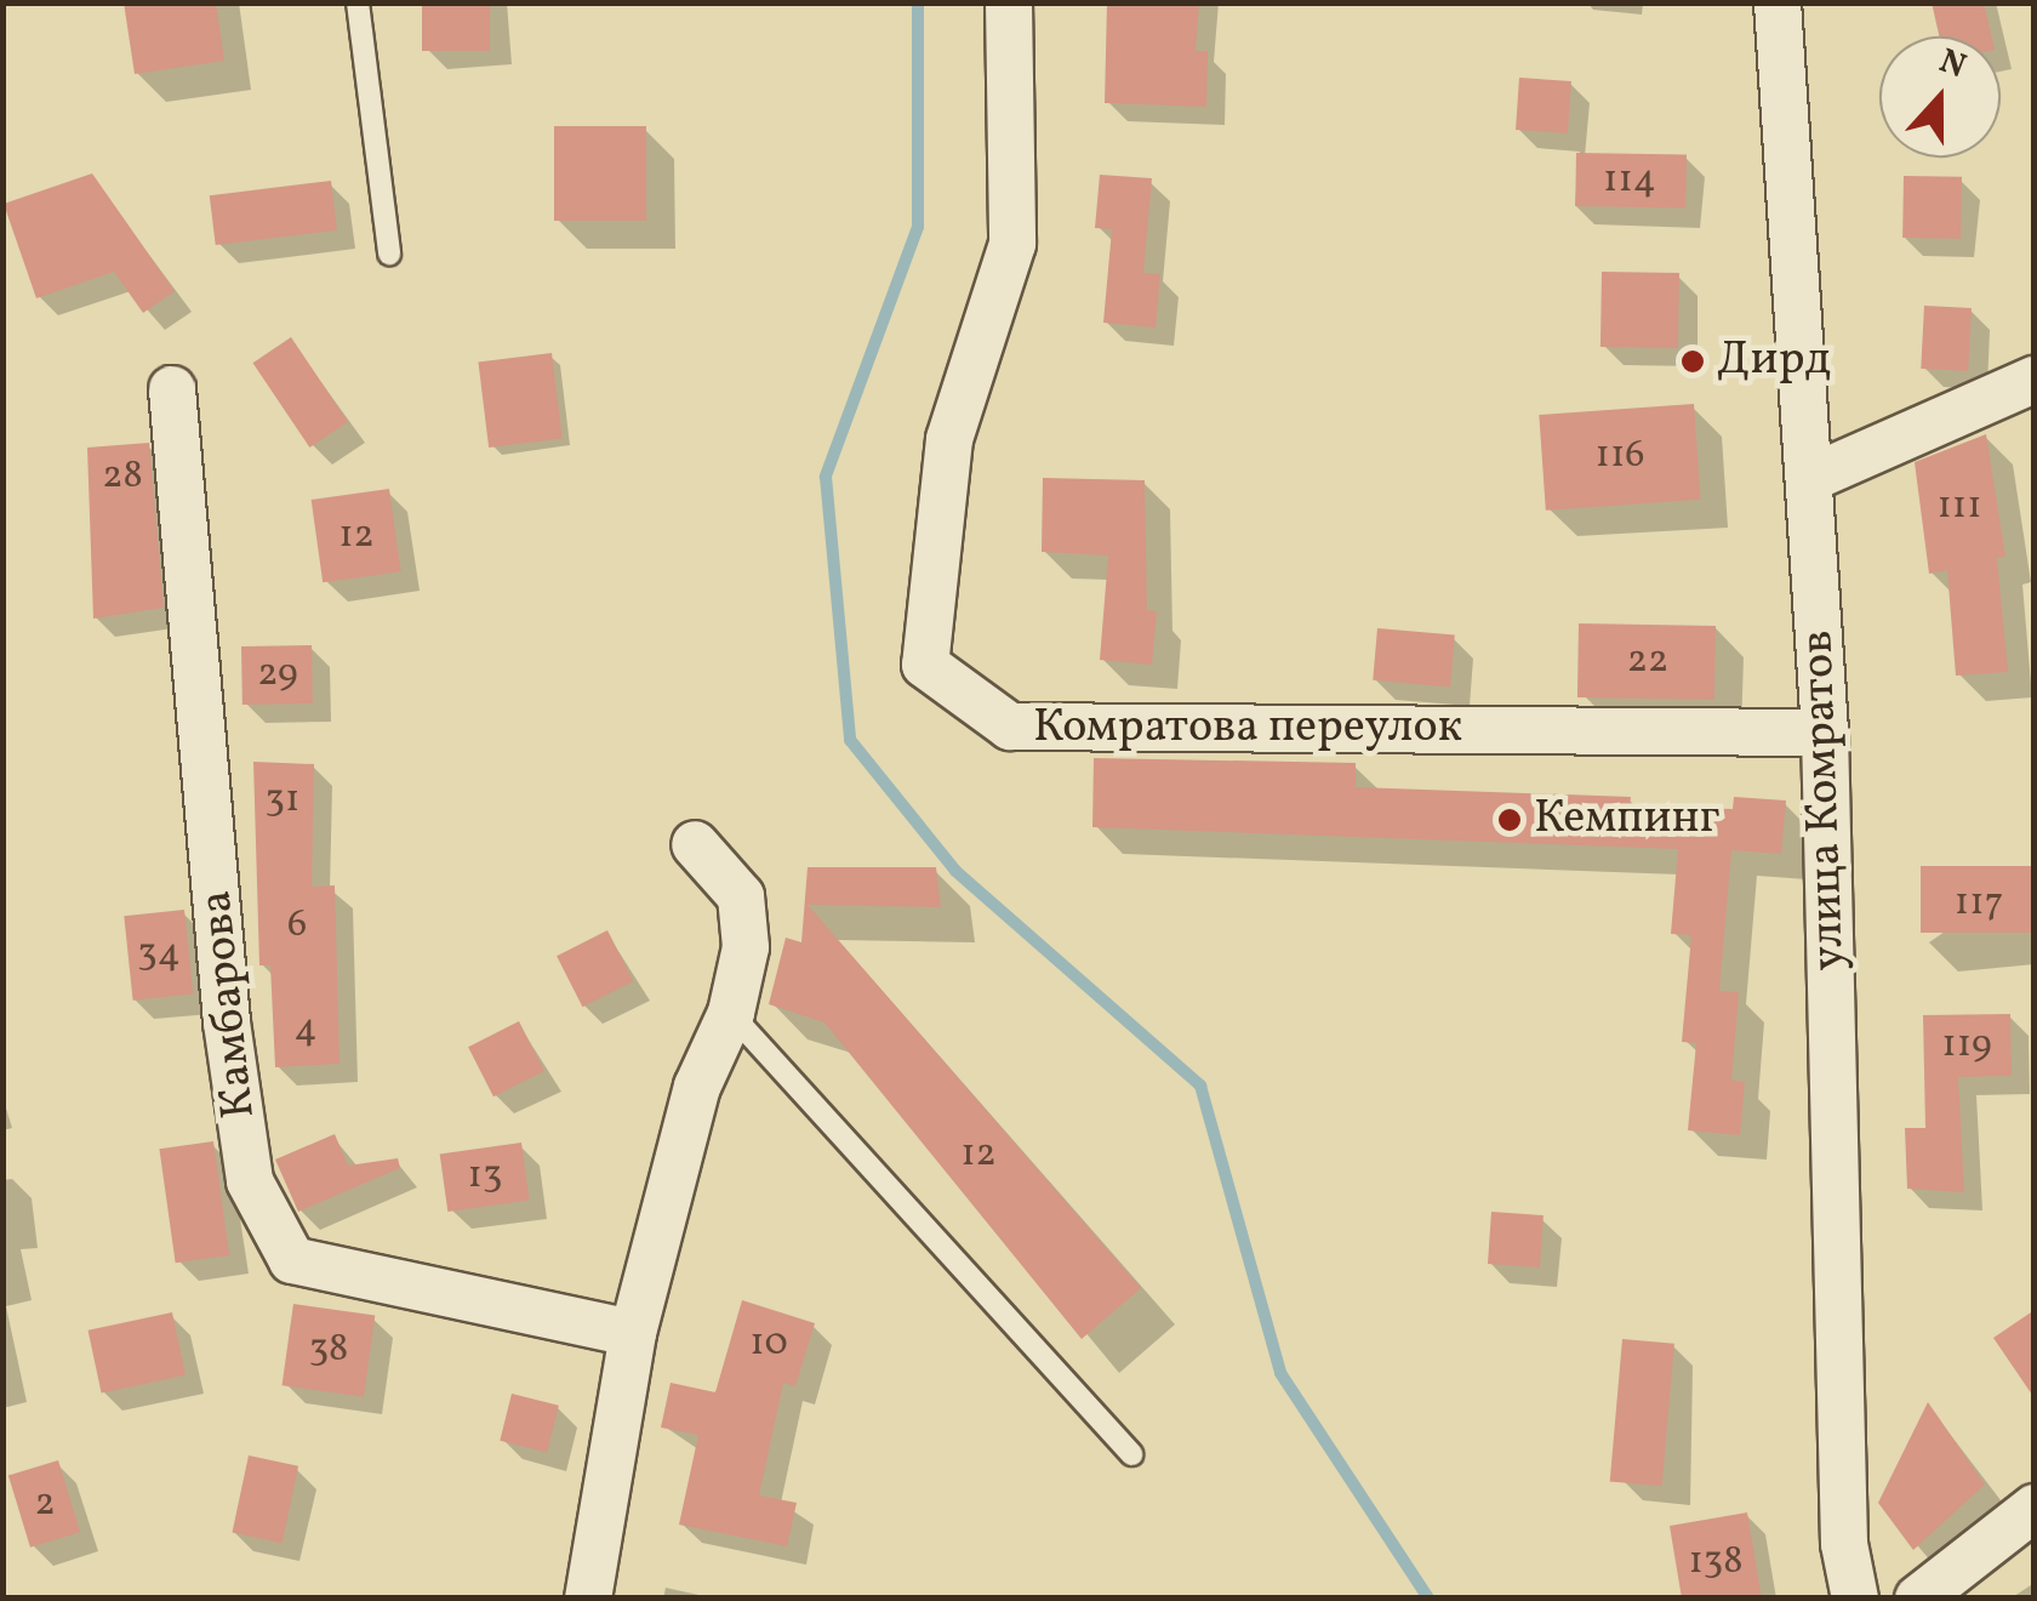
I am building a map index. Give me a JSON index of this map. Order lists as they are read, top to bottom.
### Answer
{
  "streets": {
    "street": ["Комратова переулок", "улица Комратов", "Камбарова"]
  },
  "crossings": [
    ["Комратова переулок", "улица Комратов"]
  ],
  "places": ["Дирд", "Кемпинг"],
  "house_numbers": [
    "114",
    "116",
    "28",
    "111",
    "12",
    "22",
    "29",
    "31",
    "117",
    "6",
    "34",
    "4",
    "119",
    "12",
    "13",
    "10",
    "38",
    "2",
    "138"
  ],
  "north": "top"
}
